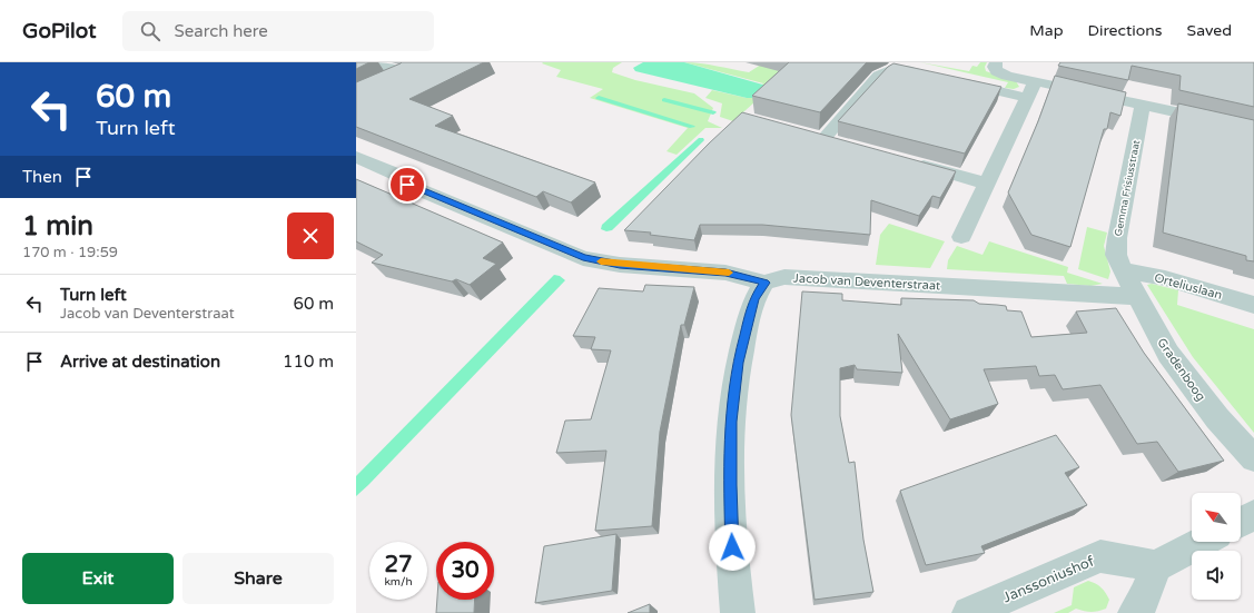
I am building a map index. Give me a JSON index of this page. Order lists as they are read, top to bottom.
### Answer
{
  "streets": {
    "street": [
      "Gemma Frisiusstraat",
      "Jacob van Deventerstraat",
      "Orteliuslaan",
      "Gradenboog",
      "Janssoniushof"
    ]
  },
  "crossings": [
    ["Gemma Frisiusstraat", "Orteliuslaan"],
    ["Gemma Frisiusstraat", "Gradenboog"],
    ["Jacob van Deventerstraat", "Gradenboog"],
    ["Orteliuslaan", "Gradenboog"]
  ],
  "north": "top left",
  "page": {
    "header": "GoPilot",
    "search": "Search here",
    "nav": ["Map", "Directions", "Saved"],
    "turn": ["60 m", "Turn left"],
    "then": "Then",
    "heading": ["1 min", "170 m · 19:59"],
    "list": [
      {
        "name": "Turn left",
        "note": "Jacob van Deventerstraat",
        "value": "60 m"
      },
      {
        "name": "Arrive at destination",
        "value": "110 m"
      }
    ],
    "speed": "27 km/h",
    "limit": "30",
    "buttons": ["Exit", "Share"]
  }
}
